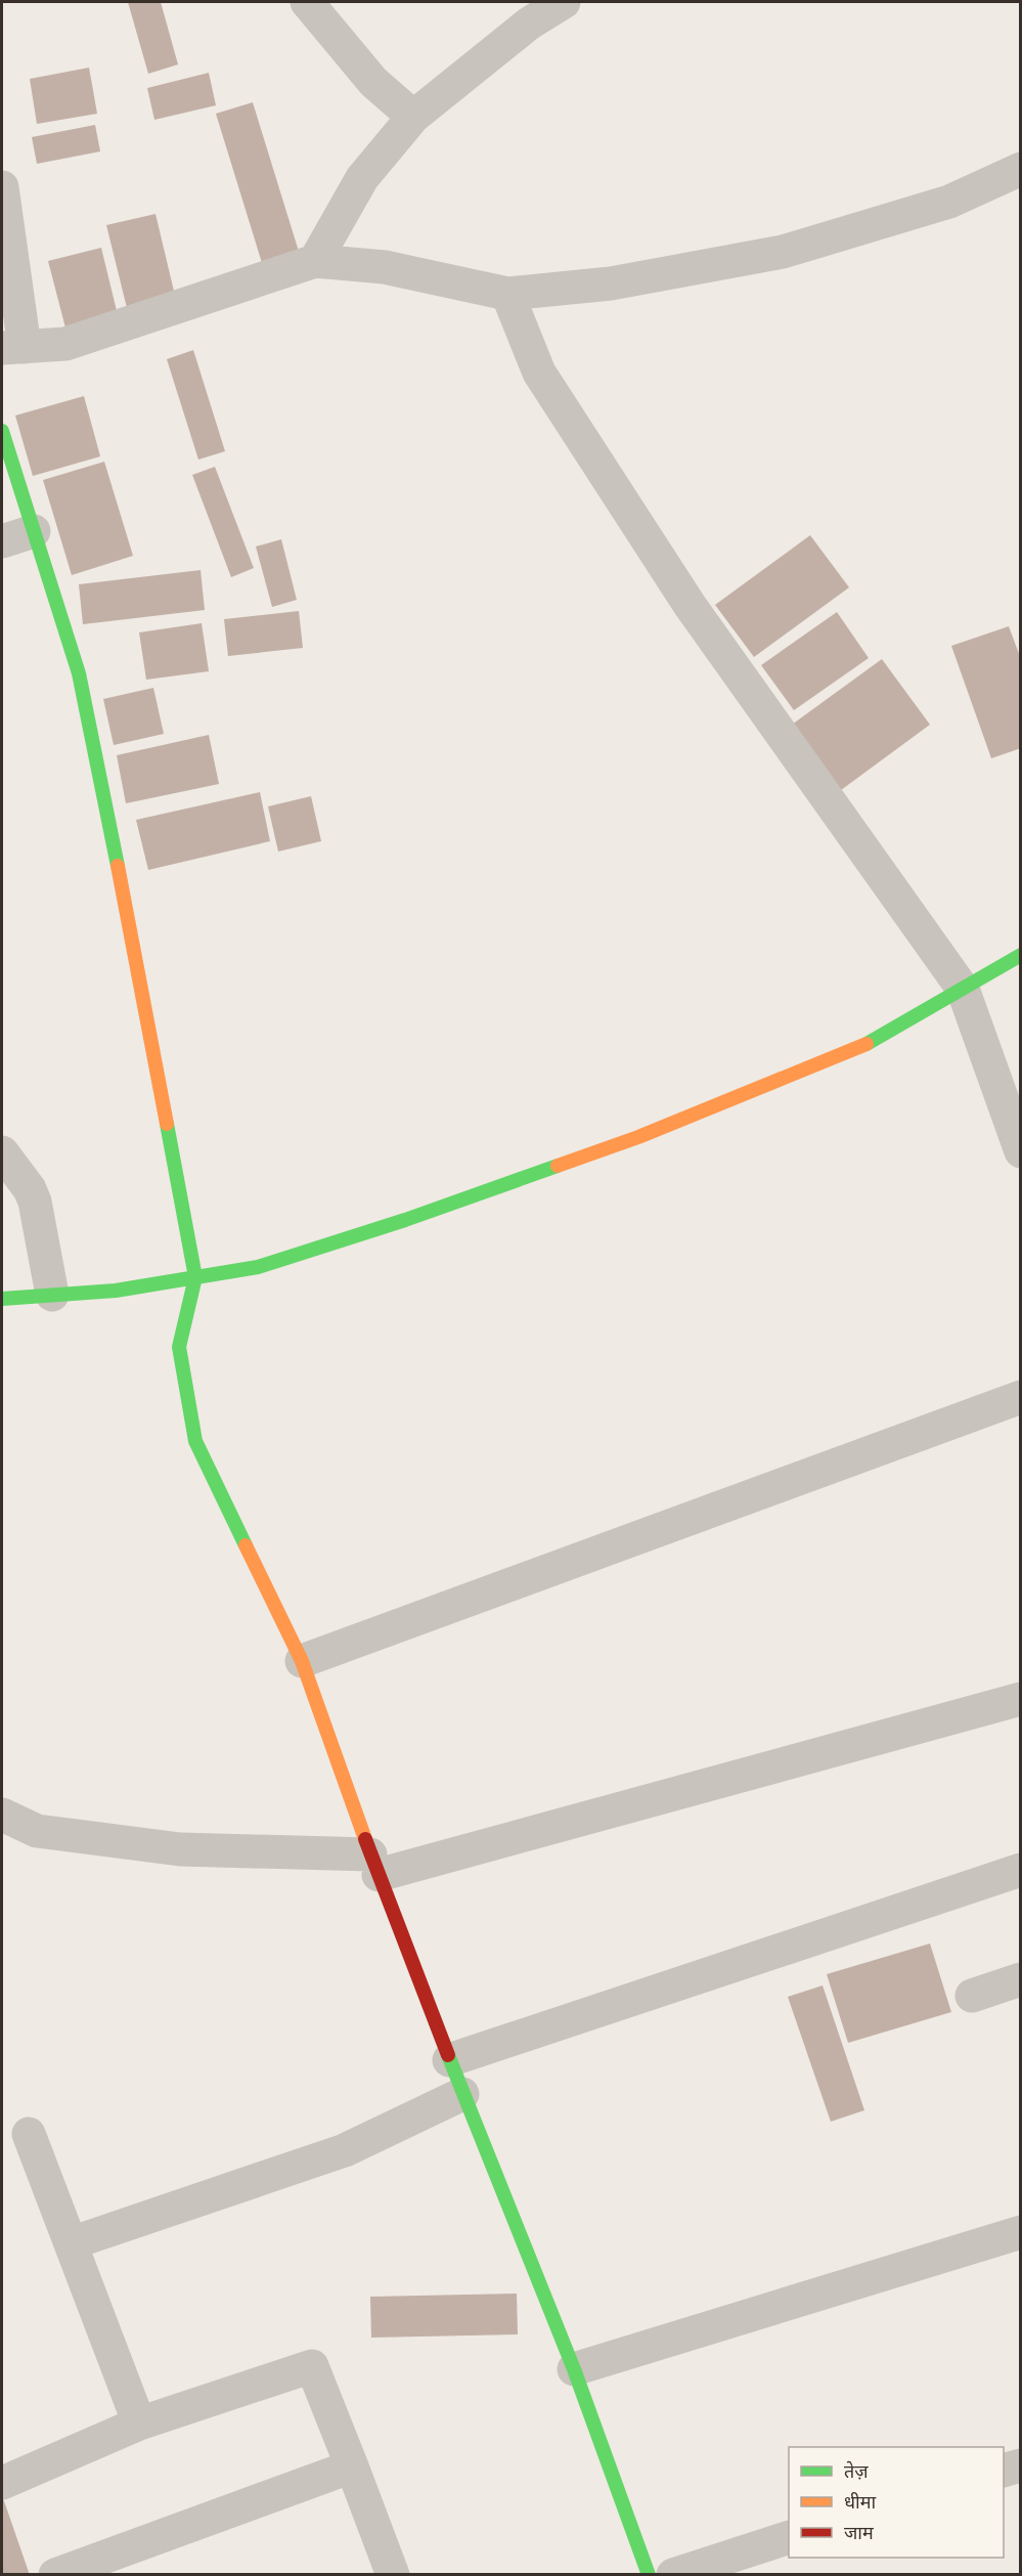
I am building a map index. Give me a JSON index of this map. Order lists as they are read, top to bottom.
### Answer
{
  "legend": ["तेज़", "धीमा", "जाम"]
}
